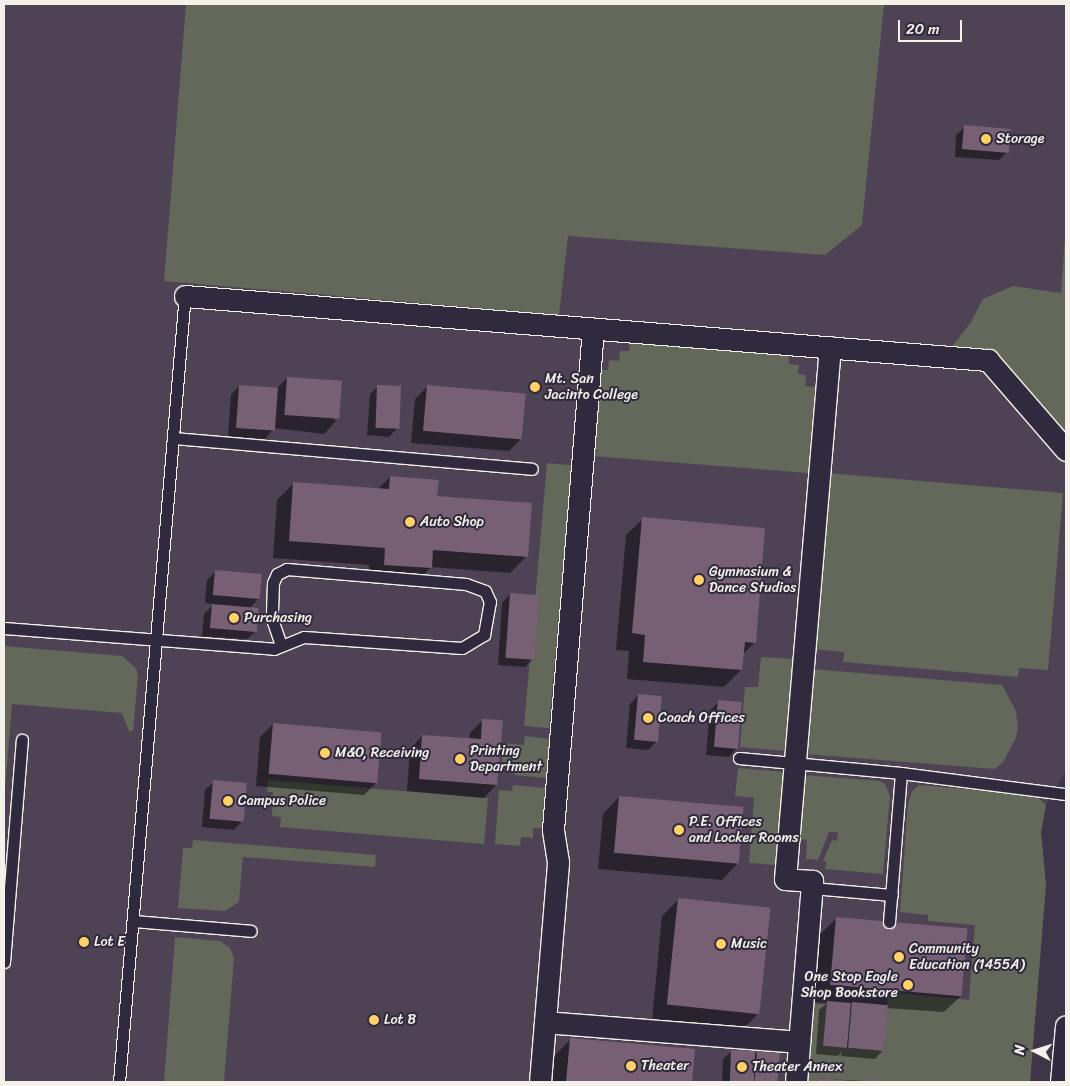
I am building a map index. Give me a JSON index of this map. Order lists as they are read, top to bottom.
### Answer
{
  "places": [
    "Storage",
    "Mt. San Jacinto College",
    "Auto Shop",
    "Gymnasium & Dance Studios",
    "Purchasing",
    "Coach Offices",
    "M&O, Receiving",
    "Printing Department",
    "Campus Police",
    "P.E. Offices and Locker Rooms",
    "Lot E",
    "Music",
    "Community Education (1455A)",
    "One Stop Eagle Shop Bookstore",
    "Lot B",
    "Theater",
    "Theater Annex"
  ],
  "scale_bar": "20 m",
  "north": "left"
}
